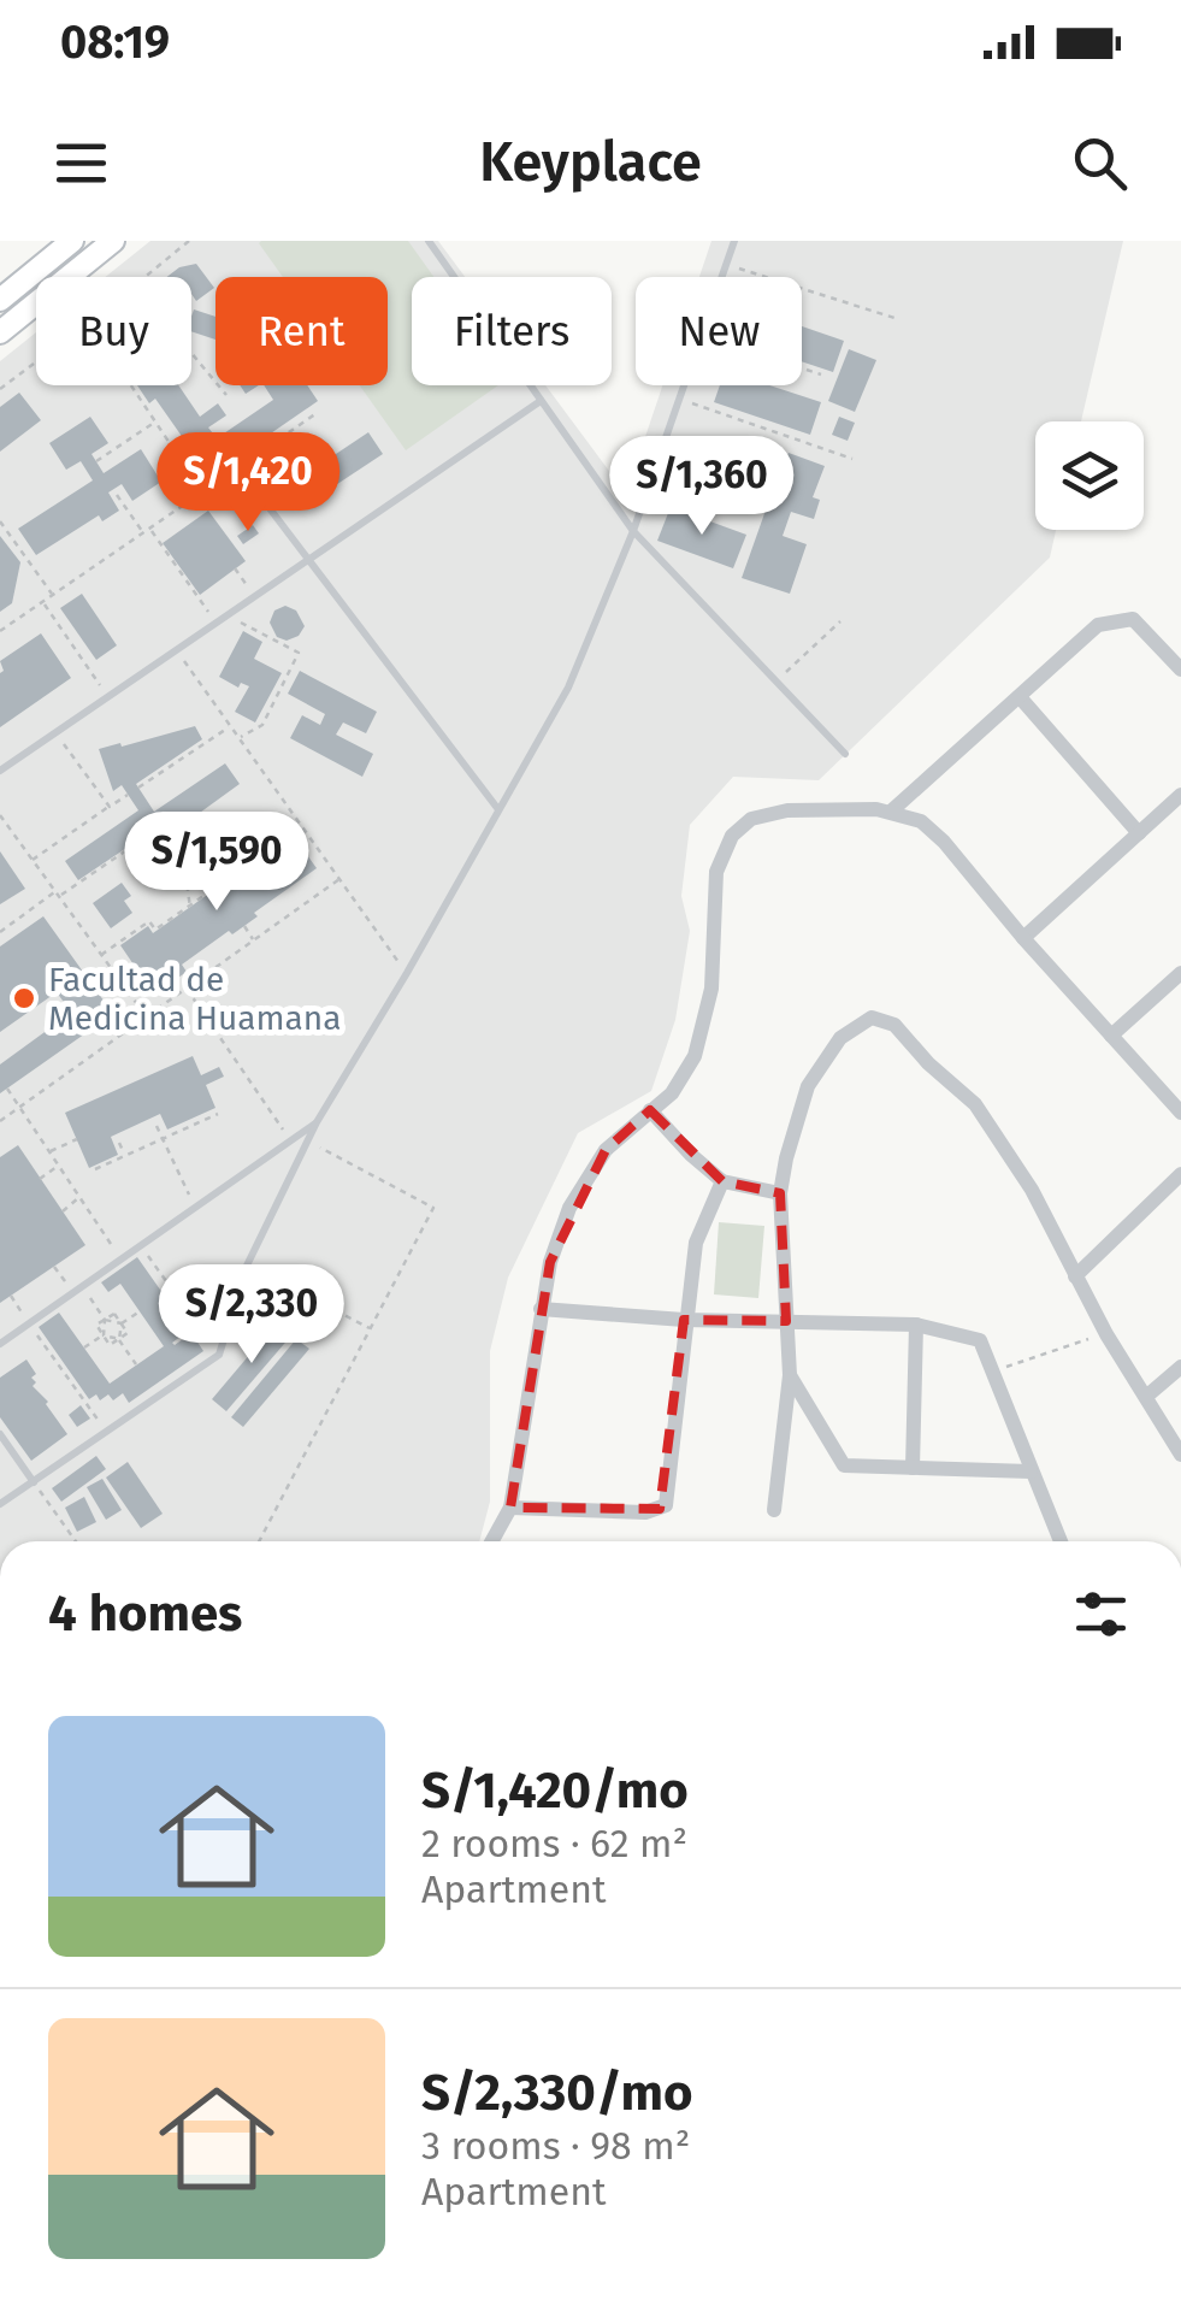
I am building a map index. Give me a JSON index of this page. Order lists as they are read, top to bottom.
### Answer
{
  "places": ["Facultad de Medicina Huamana"],
  "page": {
    "status": "08:19",
    "header": "Keyplace",
    "chip": [
      "Buy",
      "Rent",
      "Filters",
      "New"
    ],
    "price": [
      "S/1,420",
      "S/1,360",
      "S/1,590",
      "S/2,330"
    ],
    "heading": "4 homes",
    "list": [
      {
        "name": "S/1,420/mo",
        "note": "2 rooms · 62 m² · Apartment"
      },
      {
        "name": "S/2,330/mo",
        "note": "3 rooms · 98 m² · Apartment"
      }
    ]
  }
}
